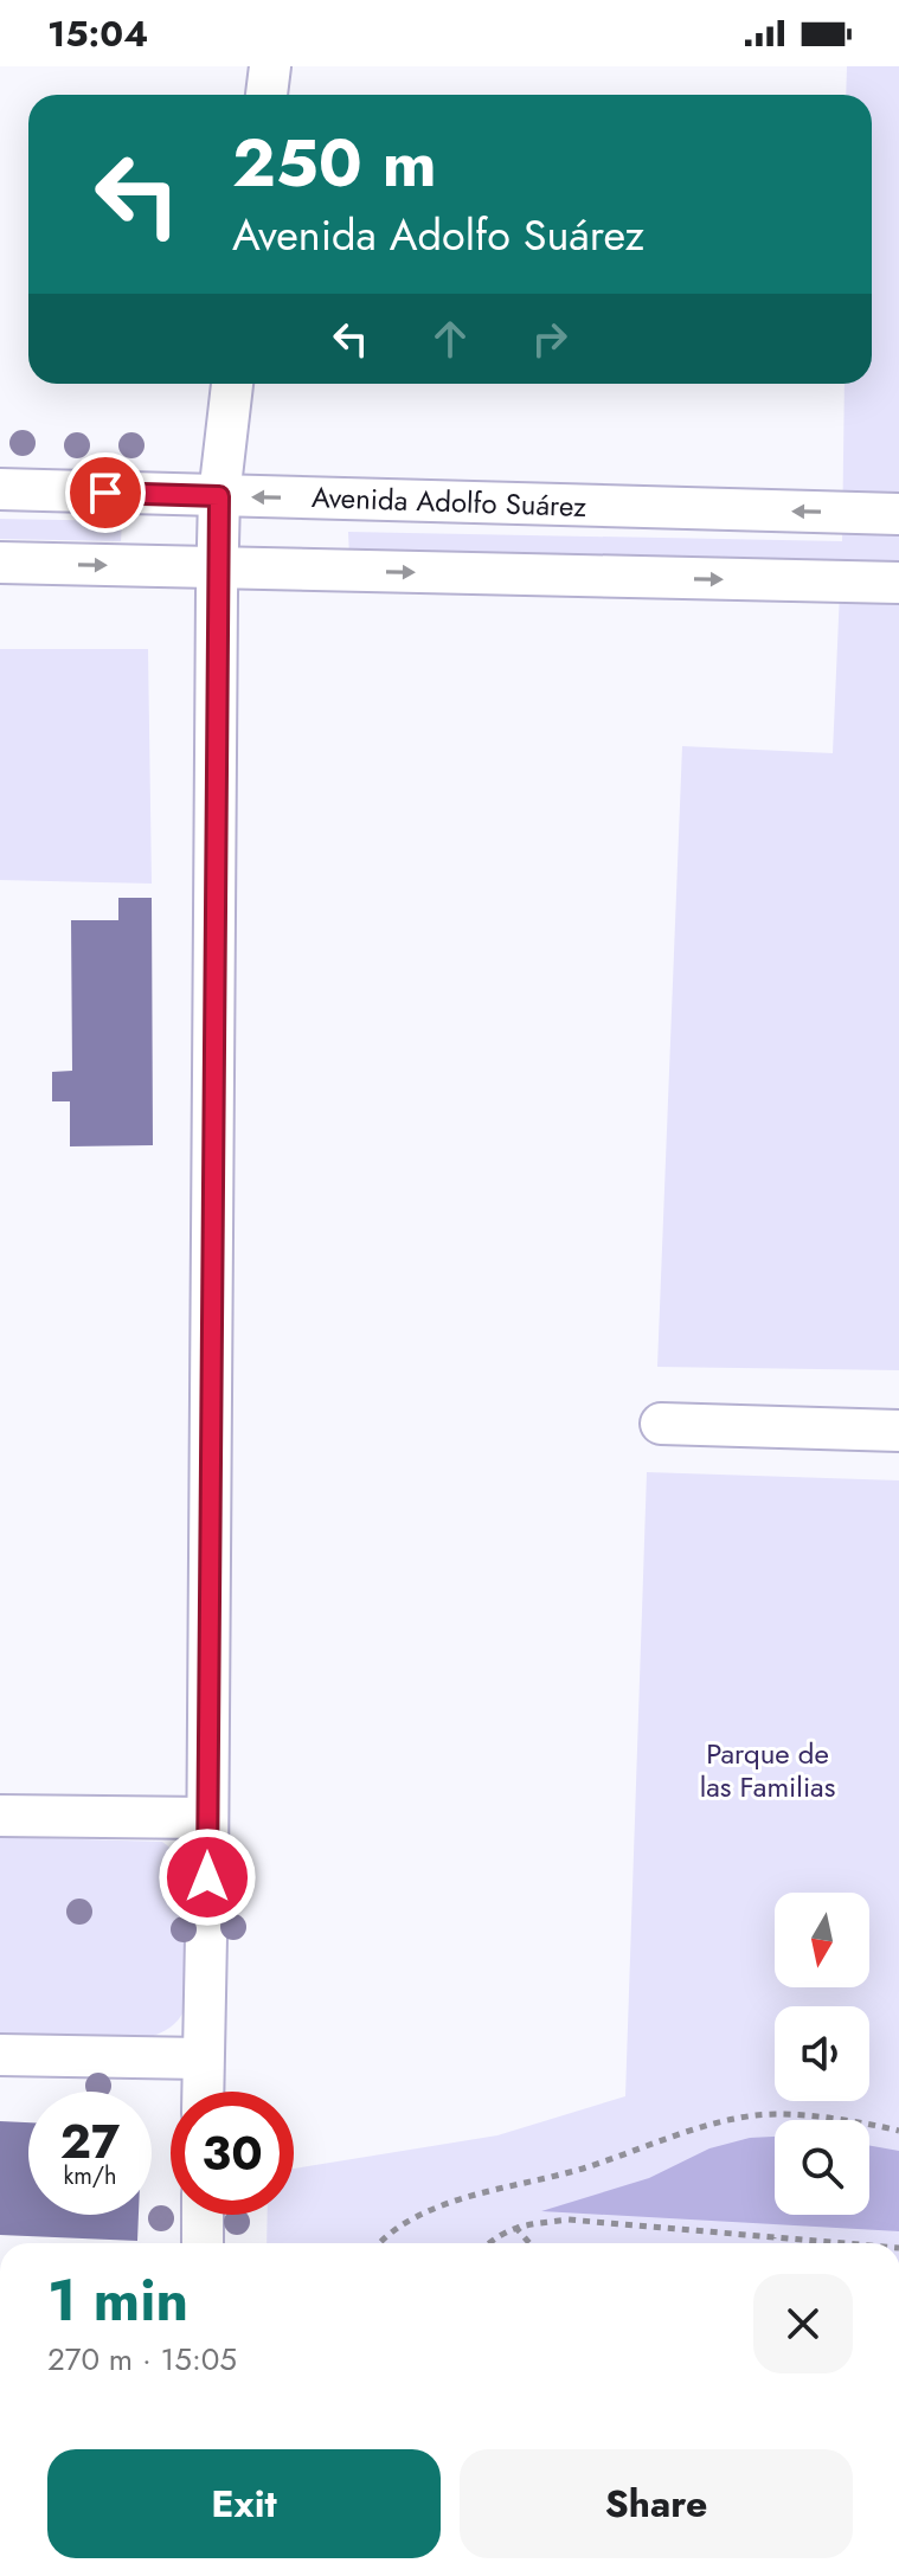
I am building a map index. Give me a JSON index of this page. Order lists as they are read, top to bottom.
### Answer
{
  "streets": {
    "street": ["Avenida Adolfo Suárez"]
  },
  "parks": ["Parque de las Familias"],
  "north": "bottom",
  "page": {
    "status": "15:04",
    "turn": ["250 m", "Avenida Adolfo Suárez"],
    "speed": "27 km/h",
    "limit": "30",
    "heading": ["1 min", "270 m · 15:05"],
    "buttons": ["Exit", "Share"]
  }
}
